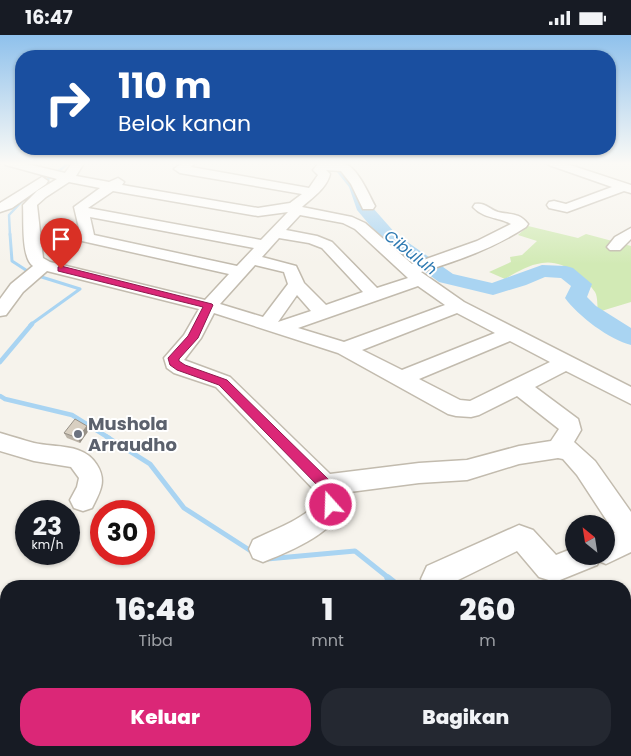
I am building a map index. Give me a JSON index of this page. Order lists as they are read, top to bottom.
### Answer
{
  "water": ["Cibuluh"],
  "places": ["Mushola Arraudho"],
  "north": "top left",
  "page": {
    "status": "16:47",
    "turn": ["110 m", "Belok kanan"],
    "speed": "23 km/h",
    "limit": "30",
    "eta": [
      "16:48",
      "Tiba",
      "1",
      "mnt",
      "260",
      "m"
    ],
    "buttons": ["Keluar", "Bagikan"]
  }
}
